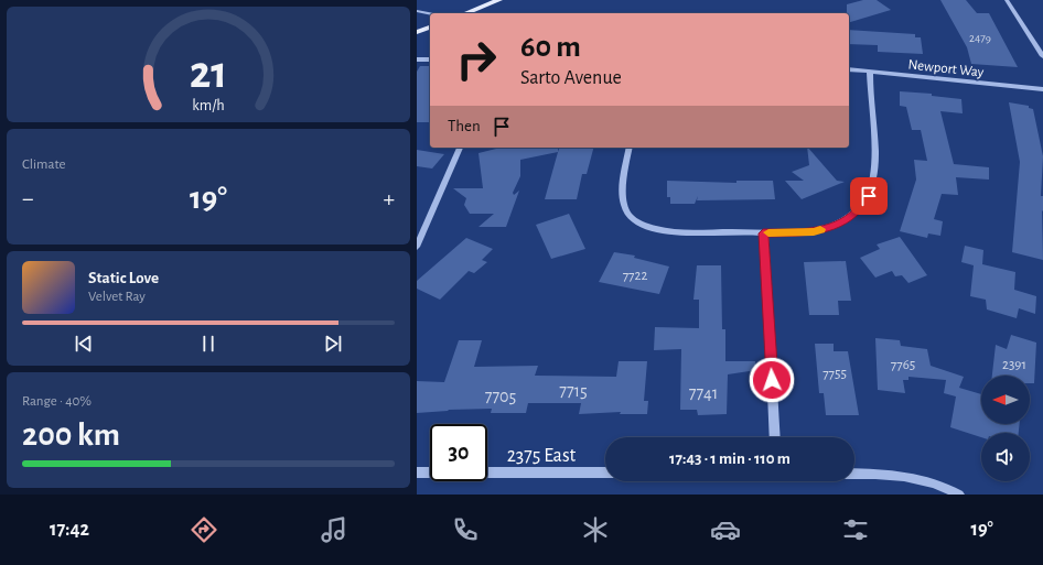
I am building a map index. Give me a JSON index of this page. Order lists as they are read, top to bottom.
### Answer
{
  "streets": {
    "street": ["Newport Way", "2375 East"]
  },
  "house_numbers": [
    "2479",
    "7722",
    "7765",
    "2391",
    "7755",
    "7715",
    "7741",
    "7705"
  ],
  "north": "left",
  "page": {
    "turn": ["60 m", "Sarto Avenue"],
    "then": "Then",
    "tile": [
      "Climate",
      ["Range · 40%", "200 km"]
    ],
    "heat": ["−", "19°", "+"],
    "song": ["Static Love", "Velvet Ray"],
    "limit": "30",
    "trip": "17:43 · 1 min · 110 m",
    "tabs": ["17:42", "19°"],
    "gauge": ["21", "km/h"]
  }
}
